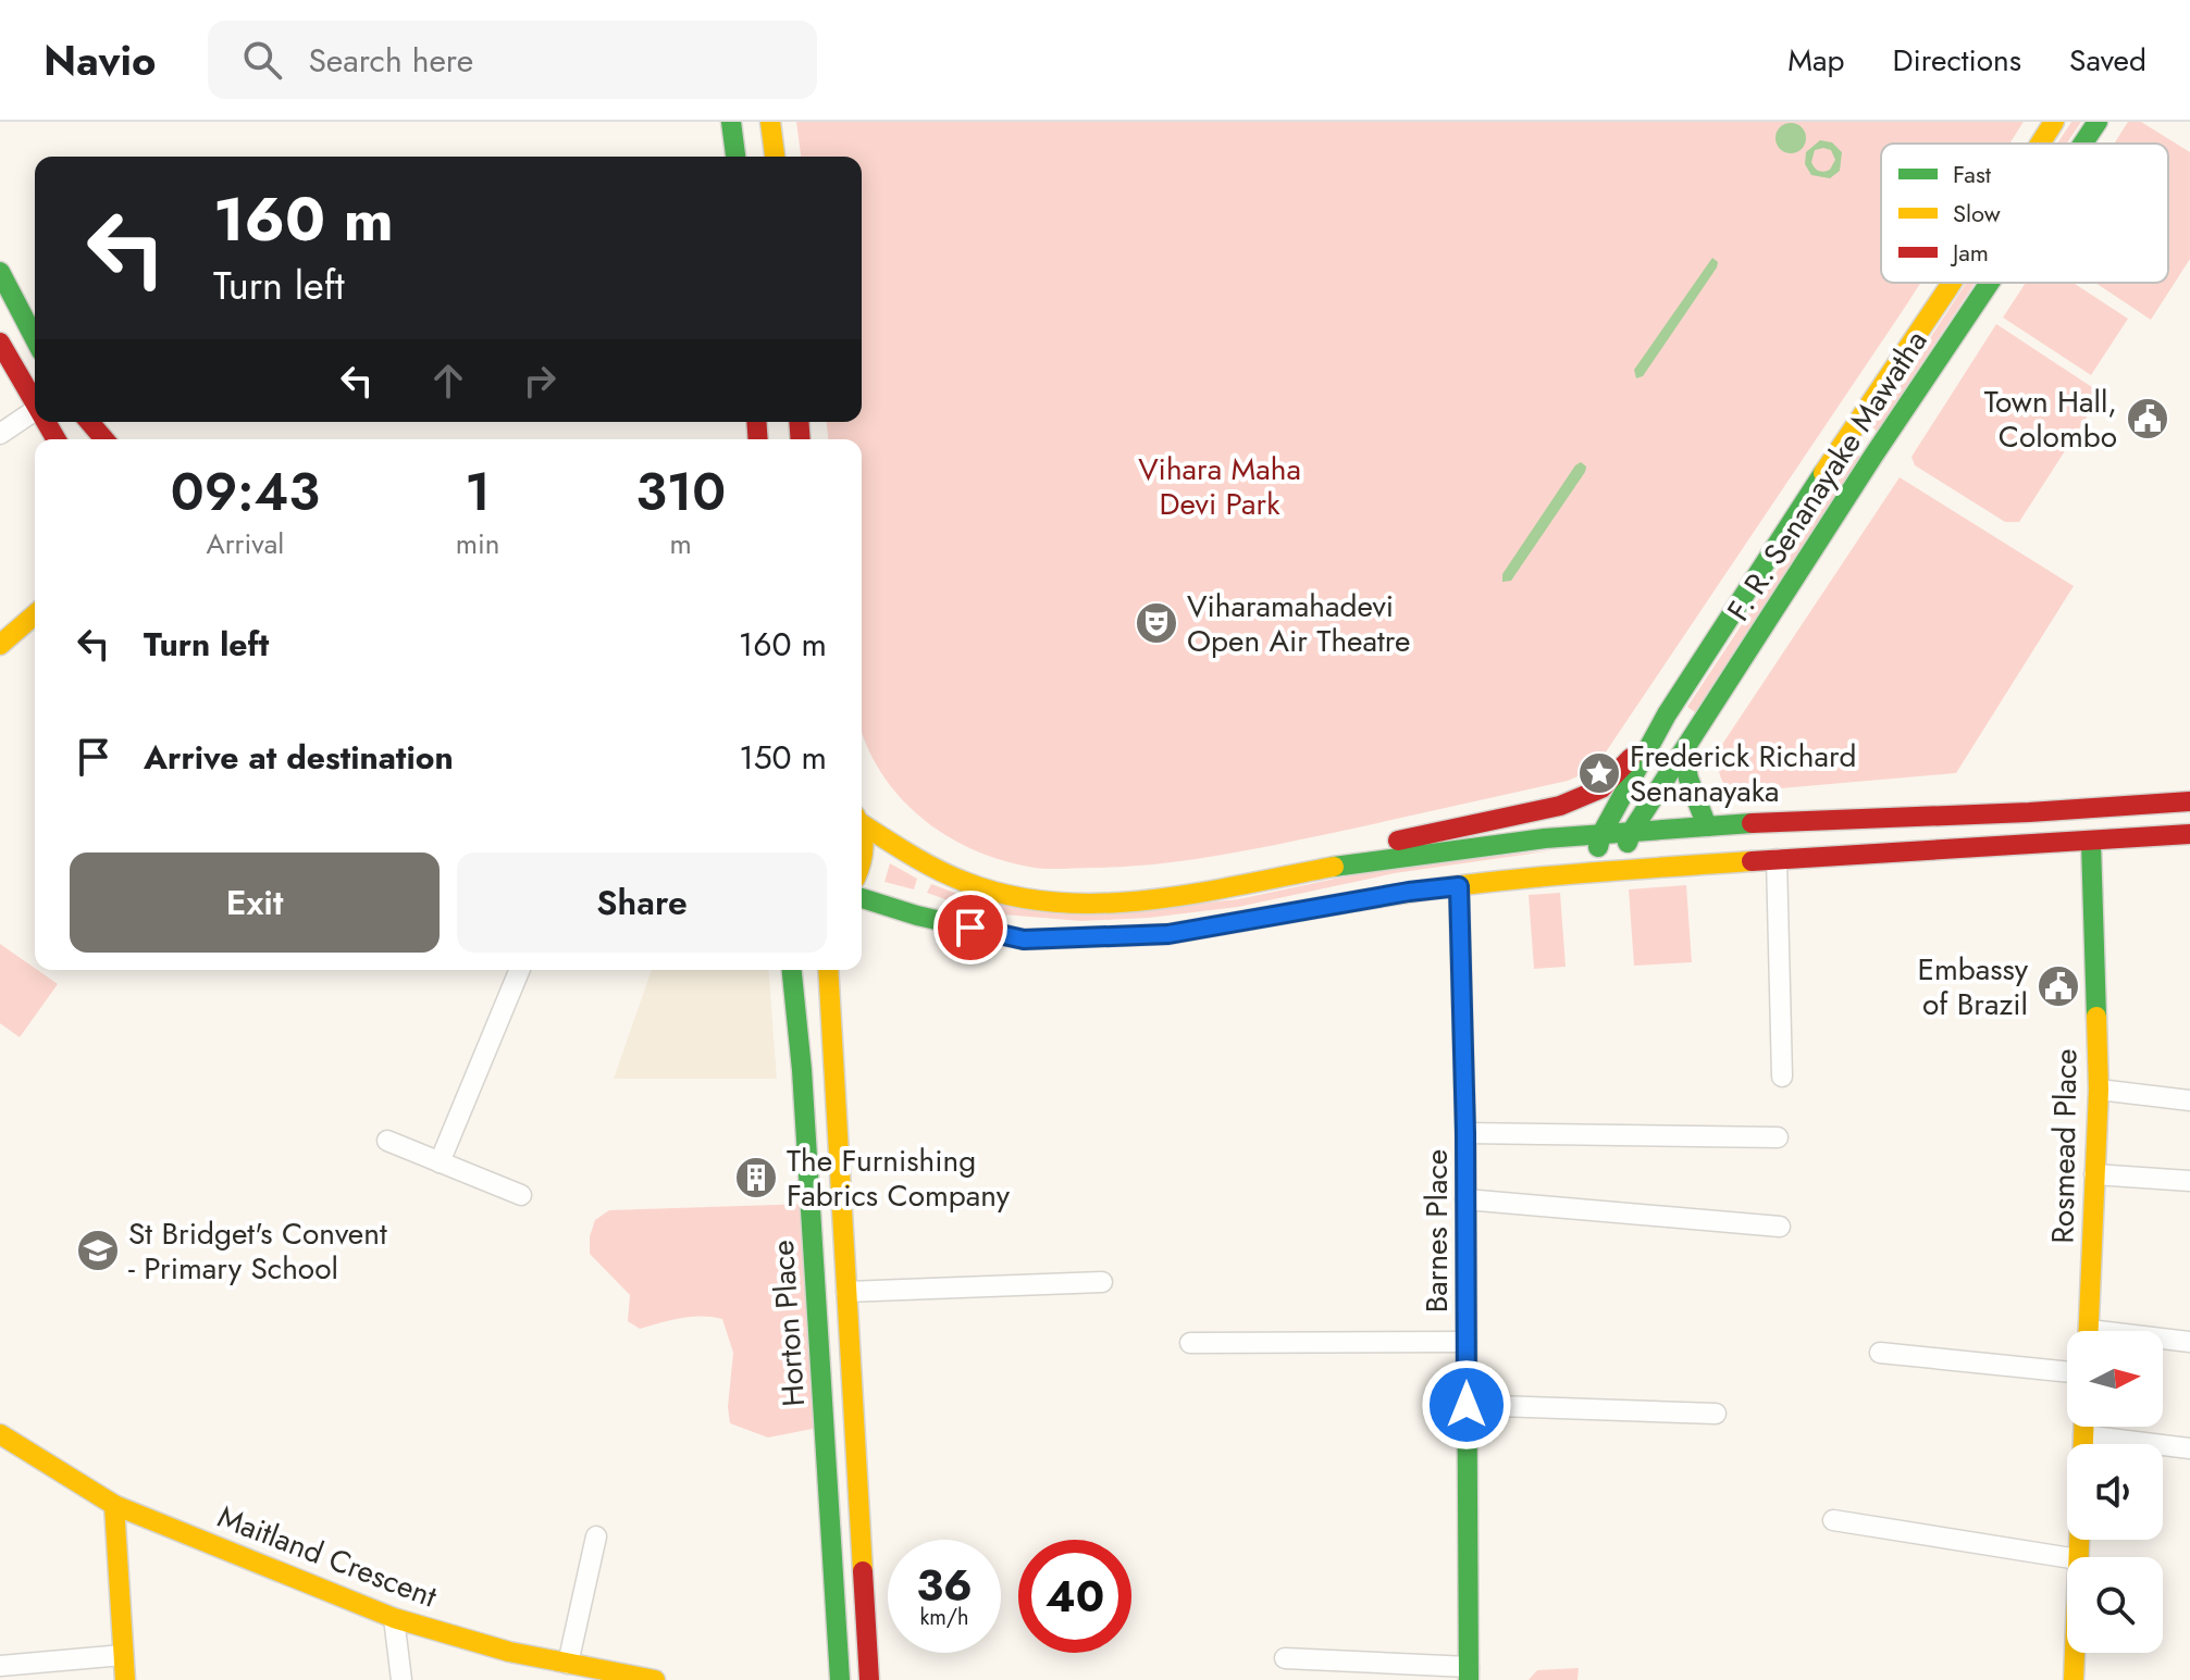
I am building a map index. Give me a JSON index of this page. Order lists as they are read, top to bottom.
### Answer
{
  "streets": {
    "main road": [
      "F. R. Senanayake Mawatha",
      "Rosmead Place",
      "Barnes Place",
      "Horton Place",
      "Maitland Crescent"
    ]
  },
  "parks": ["Vihara Maha Devi Park"],
  "places": {
    "public building": ["Town Hall, Colombo", "Embassy of Brazil"],
    "theatre": ["Viharamahadevi Open Air Theatre"],
    "place": ["Frederick Richard Senanayaka"],
    "building": ["The Furnishing Fabrics Company"],
    "school or university": ["St Bridget's Convent - Primary School"]
  },
  "legend": ["Fast", "Slow", "Jam"],
  "north": "right",
  "page": {
    "header": "Navio",
    "search": "Search here",
    "nav": ["Map", "Directions", "Saved"],
    "turn": ["160 m", "Turn left"],
    "eta": [
      "09:43",
      "Arrival",
      "1",
      "min",
      "310",
      "m"
    ],
    "list": [
      {
        "name": "Turn left",
        "value": "160 m"
      },
      {
        "name": "Arrive at destination",
        "value": "150 m"
      }
    ],
    "buttons": ["Exit", "Share"],
    "speed": "36 km/h",
    "limit": "40"
  }
}
